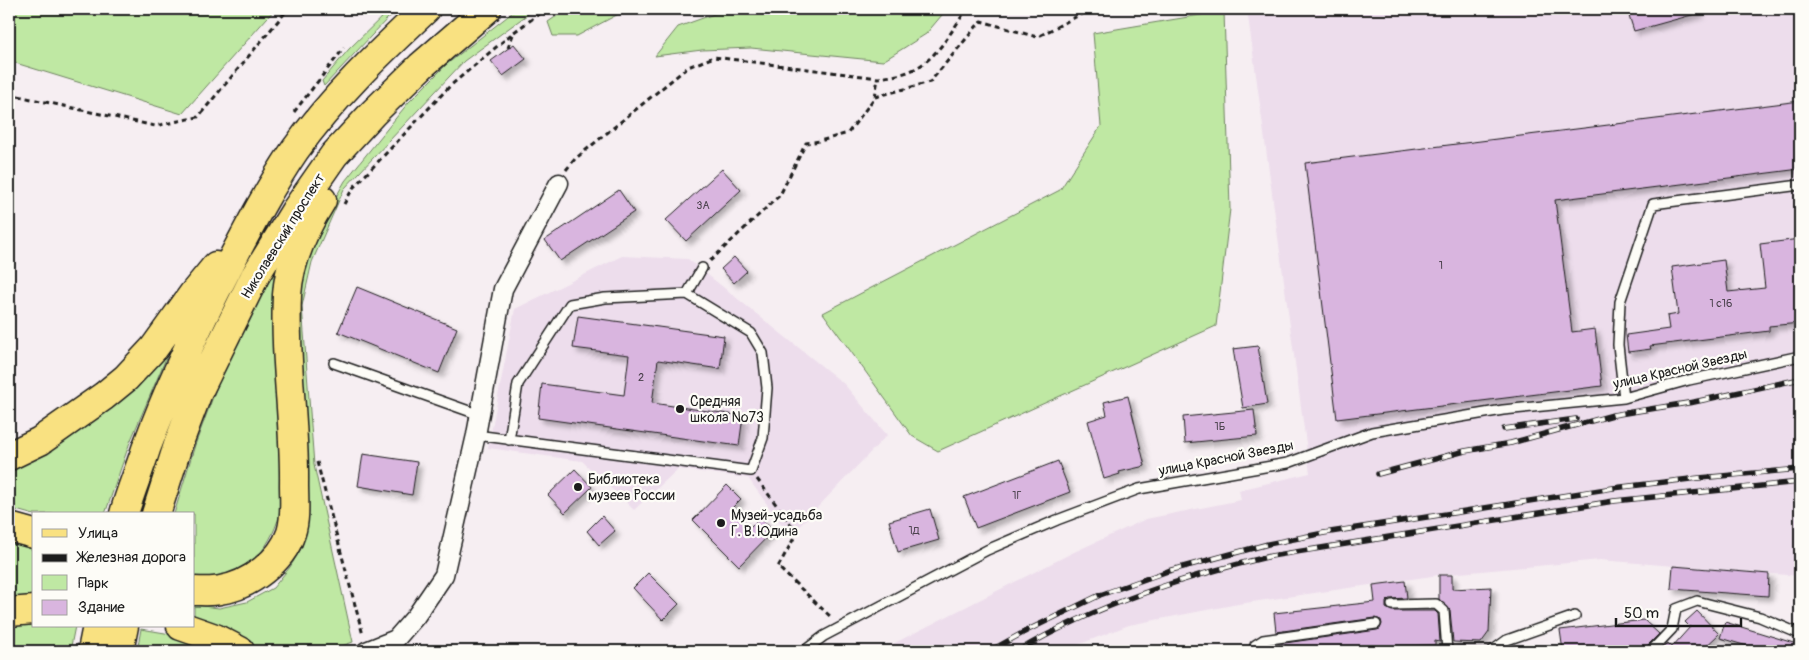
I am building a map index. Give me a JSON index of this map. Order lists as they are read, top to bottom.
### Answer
{
  "streets": {
    "main road": ["Николаевский проспект"],
    "lane": ["улица Красной Звезды"]
  },
  "places": ["Средняя школа №73", "Библиотека музеев России", "Музей-усадьба Г. В. Юдина"],
  "house_numbers": [
    "3А",
    "1",
    "1 с16",
    "2",
    "1Б",
    "1Г",
    "1Д"
  ],
  "legend": [
    "Улица",
    "Железная дорога",
    "Парк",
    "Здание"
  ],
  "scale_bar": "50 m"
}
